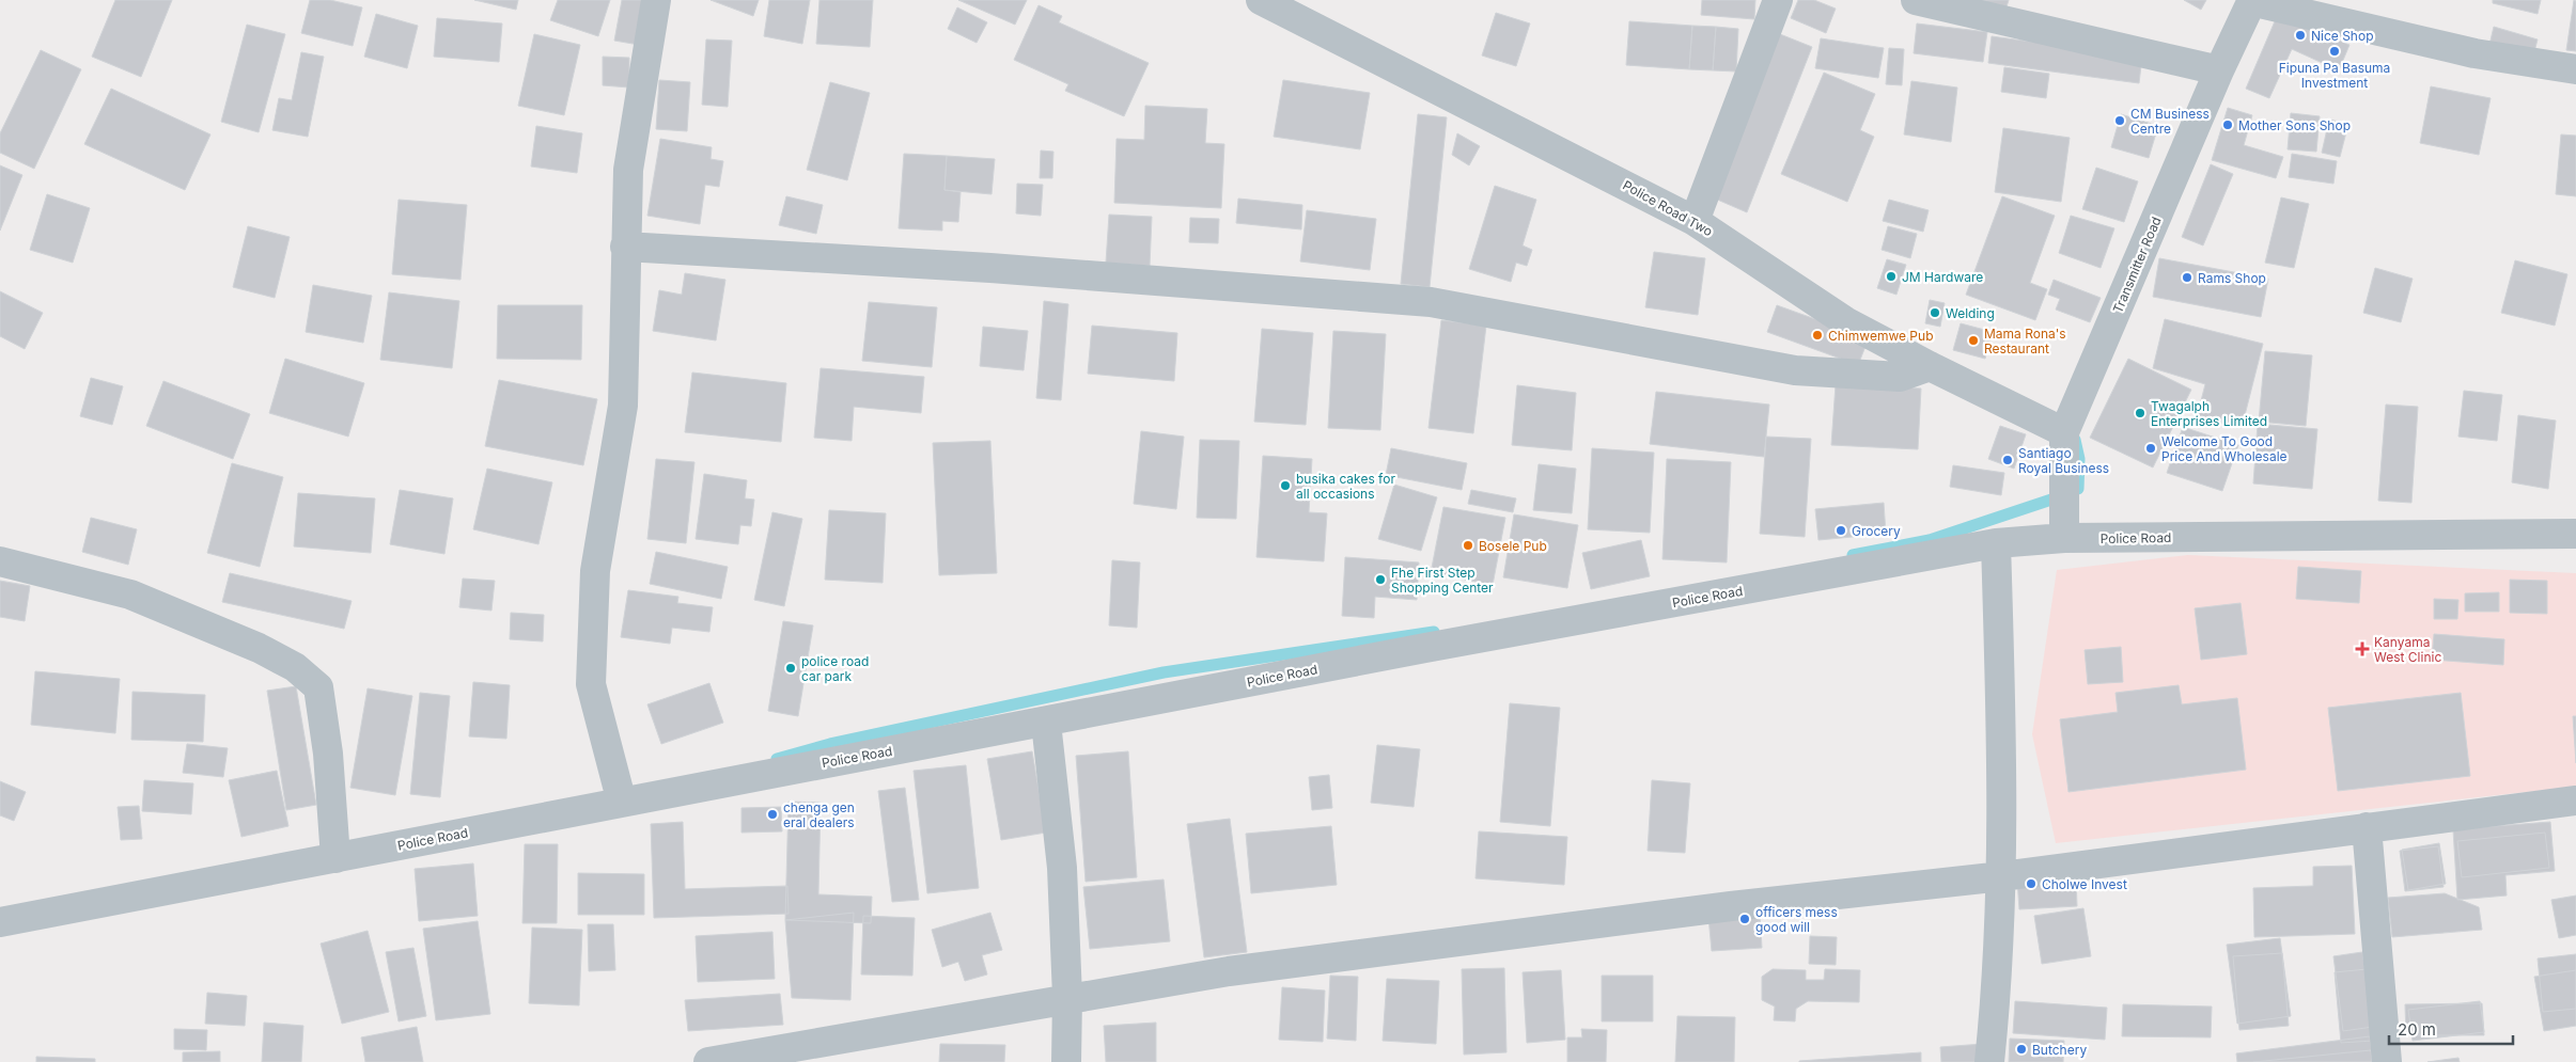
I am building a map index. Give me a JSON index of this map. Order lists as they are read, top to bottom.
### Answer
{
  "streets": {
    "street": ["Police Road Two", "Transmitter Road", "Police Road"]
  },
  "crossings": [
    ["Police Road Two", "Transmitter Road"],
    ["Transmitter Road", "Police Road"]
  ],
  "places": {
    "other": [
      "Nice Shop",
      "Fipuna Pa Basuma Investment",
      "CM Business Centre",
      "Mother Sons Shop",
      "JM Hardware",
      "Rams Shop",
      "Welding",
      "Chimwemwe Pub",
      "Mama Rona's Restaurant",
      "Twagalph Enterprises Limited",
      "Welcome To Good Price And Wholesale",
      "Santiago Royal Business",
      "busika cakes for all occasions",
      "Grocery",
      "Bosele Pub",
      "Fhe First Step Shopping Center",
      "police road car park",
      "chenga gen eral dealers",
      "Cholwe Invest",
      "officers mess good will",
      "Butchery"
    ],
    "health": ["Kanyama West Clinic"]
  },
  "scale_bar": "20 m"
}
